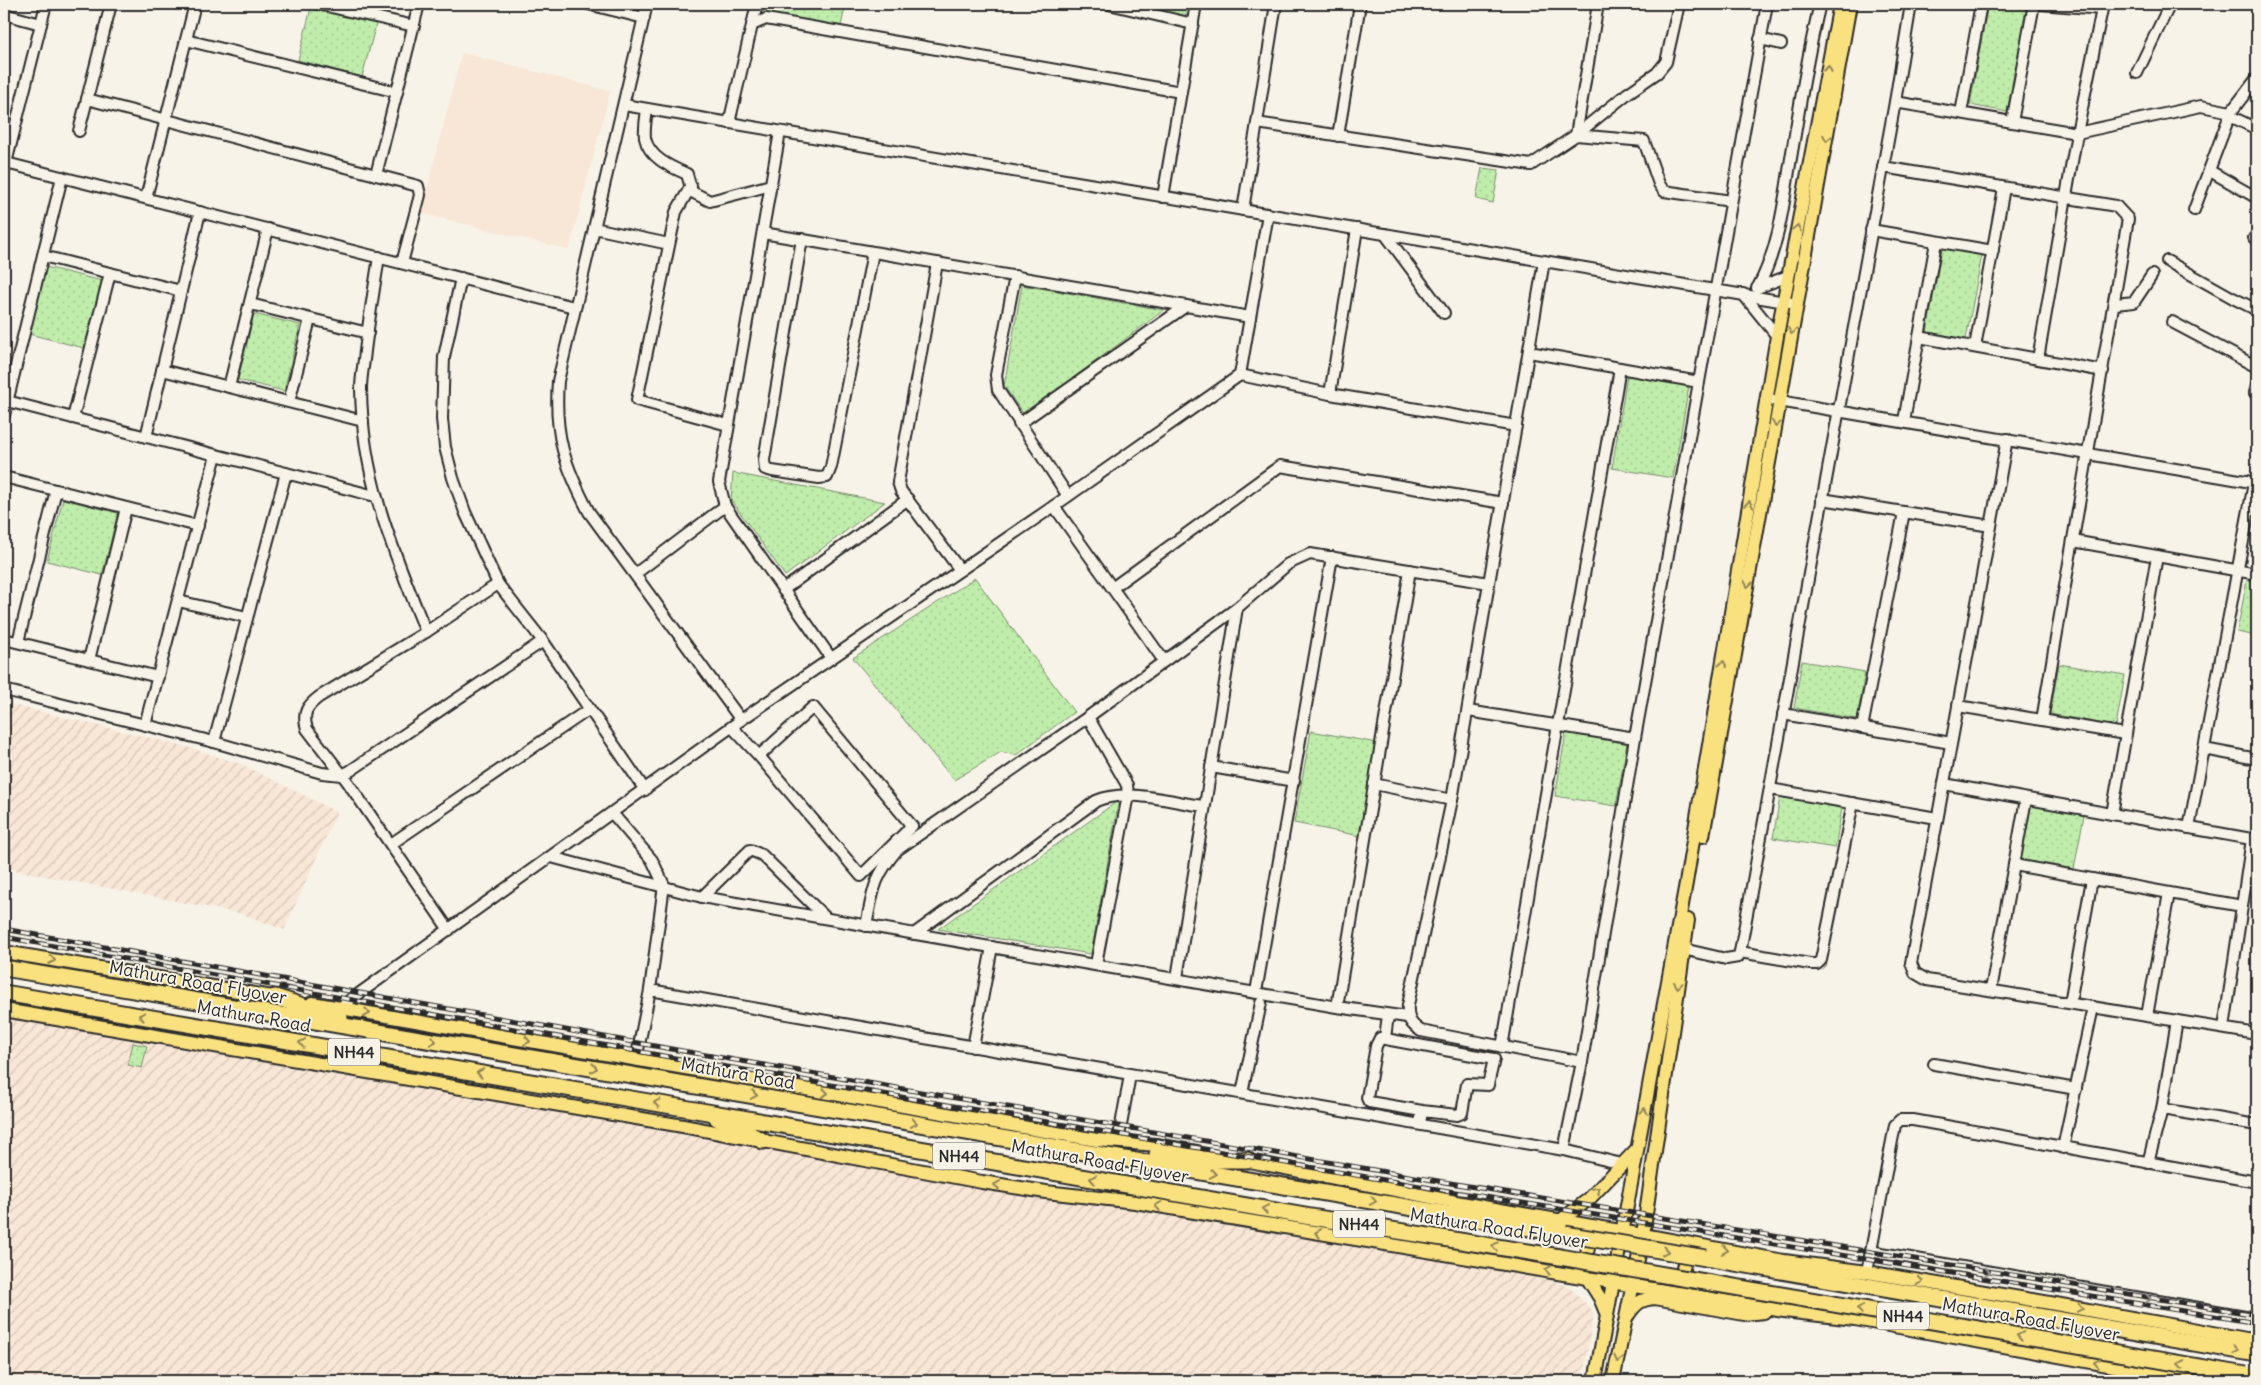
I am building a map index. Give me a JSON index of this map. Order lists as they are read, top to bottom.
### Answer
{
  "streets": {
    "highway": ["Mathura Road Flyover", "Mathura Road", "NH44"]
  },
  "crossings": [
    ["Mathura Road Flyover", "Mathura Road"]
  ]
}
